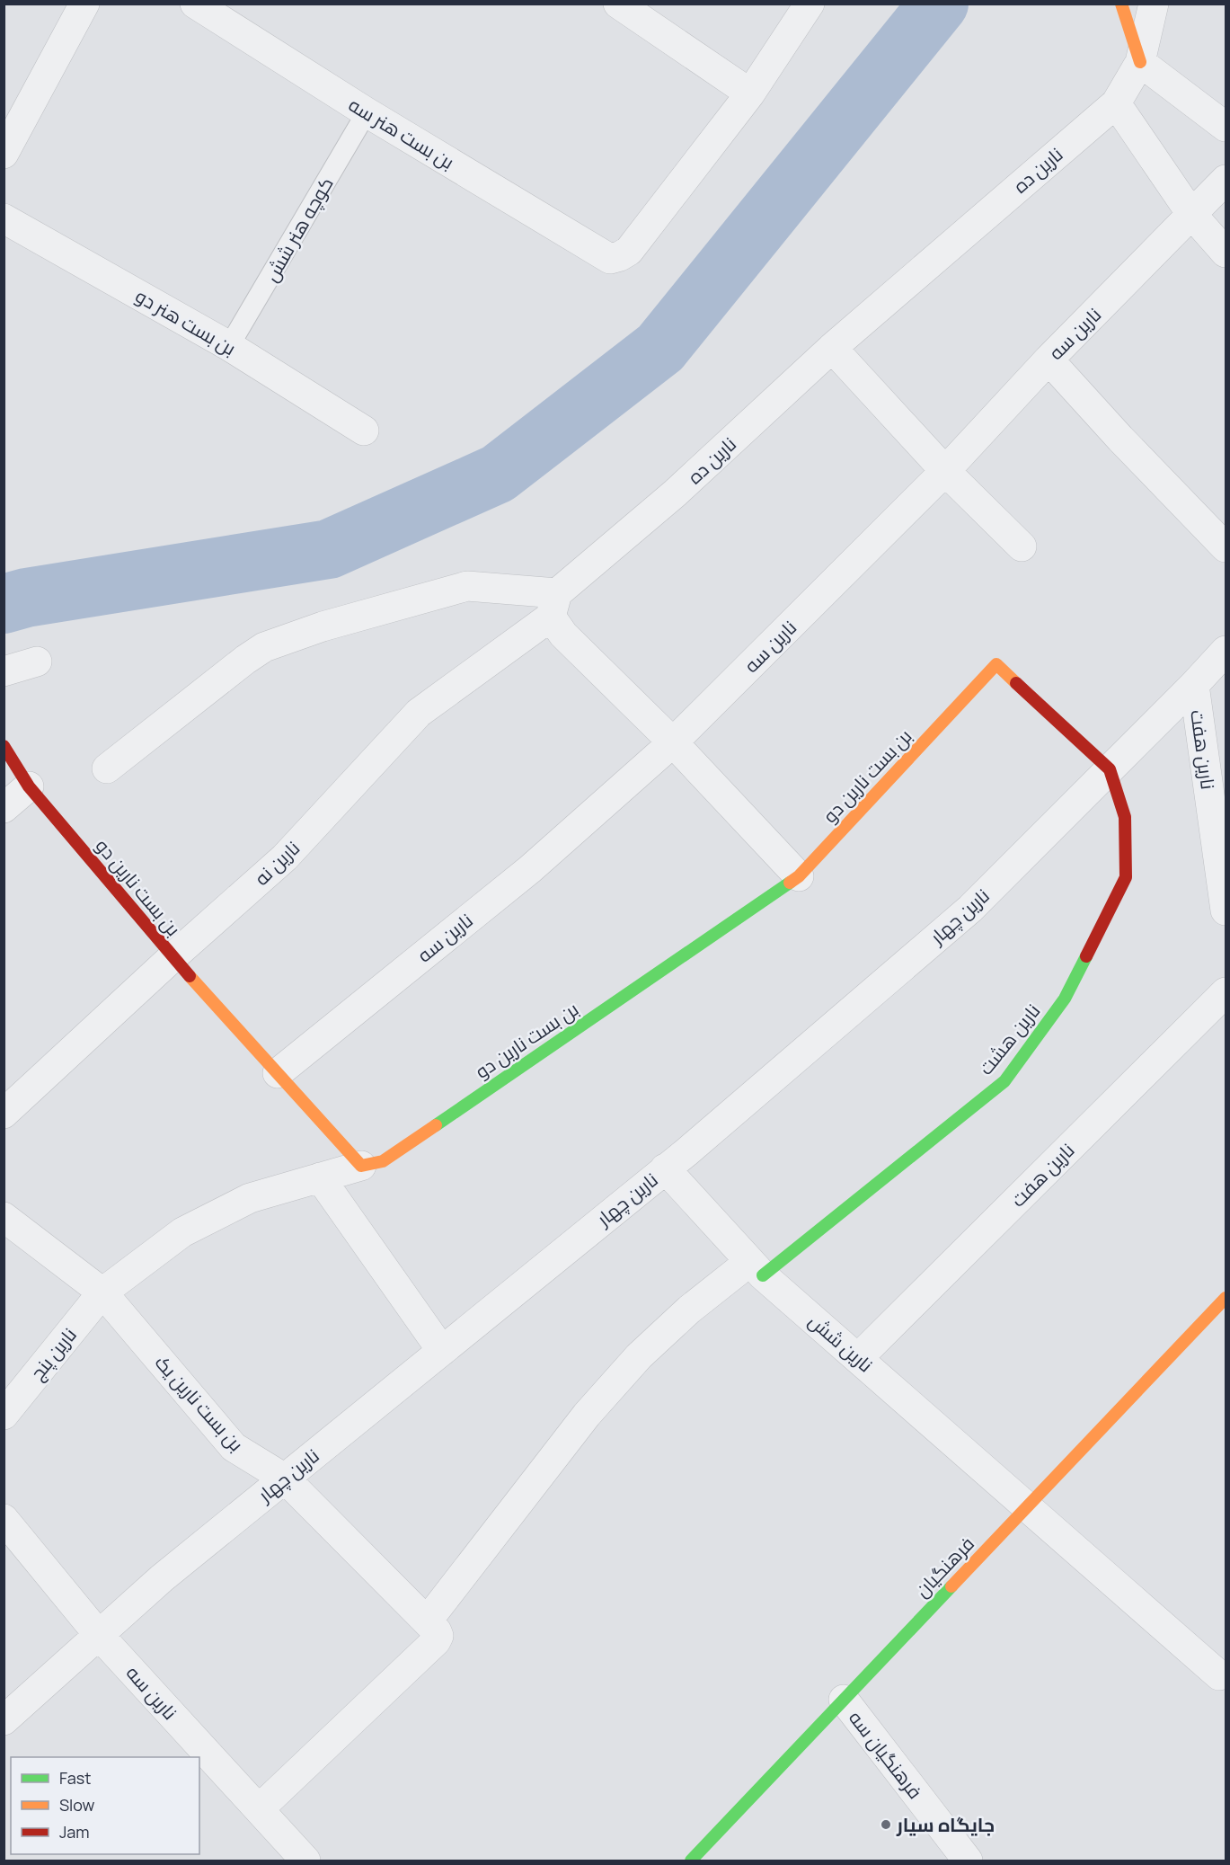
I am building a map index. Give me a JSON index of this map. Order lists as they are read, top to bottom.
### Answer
{
  "streets": {
    "street": [
      "بن بست هنر سه",
      "نارین ده",
      "بن بست هنر دو",
      "نارین سه",
      "نارین هفت",
      "بن بست نارین دو",
      "نارین نه",
      "نارین چهار",
      "نارین هشت",
      "نارین شش",
      "نارین پنج",
      "بن بست نارین یک",
      "فرهنگیان",
      "فرهنگیان سه"
    ],
    "lane": ["کوچه هنر شش"]
  },
  "crossings": [
    ["بن بست هنر سه", "کوچه هنر شش"],
    ["نارین ده", "نارین نه"],
    ["کوچه هنر شش", "بن بست هنر دو"],
    ["نارین سه", "بن بست نارین دو"],
    ["نارین سه", "نارین چهار"],
    ["نارین هفت", "نارین چهار"],
    ["نارین هفت", "نارین شش"],
    ["بن بست نارین دو", "نارین نه"],
    ["بن بست نارین دو", "نارین چهار"],
    ["بن بست نارین دو", "نارین هشت"],
    ["بن بست نارین دو", "نارین پنج"],
    ["نارین چهار", "نارین هشت"],
    ["نارین چهار", "نارین شش"],
    ["نارین چهار", "بن بست نارین یک"],
    ["نارین هشت", "نارین شش"],
    ["نارین شش", "فرهنگیان"],
    ["نارین پنج", "بن بست نارین یک"],
    ["فرهنگیان", "فرهنگیان سه"]
  ],
  "places": ["جایگاه سیار"],
  "legend": ["Fast", "Slow", "Jam"]
}
